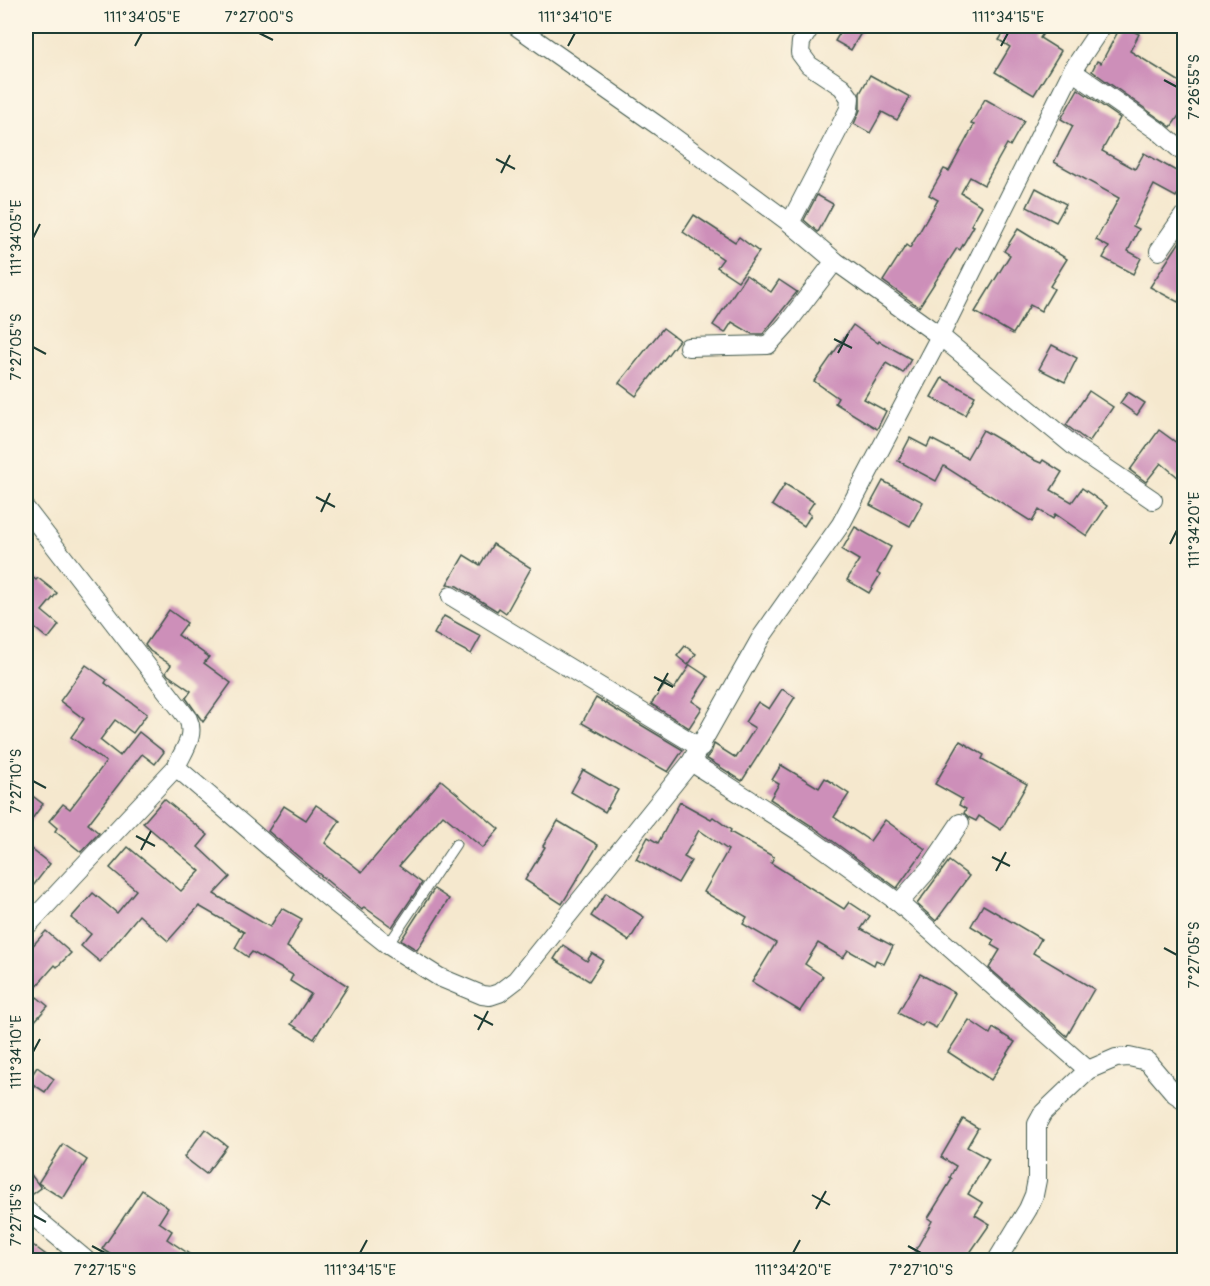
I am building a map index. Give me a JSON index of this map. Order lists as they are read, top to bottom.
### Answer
{
  "coordinates": [
    "111°34'05\"E",
    "7°27'00\"S",
    "111°34'10\"E",
    "111°34'15\"E",
    "7°26'55\"S",
    "7°27'05\"S",
    "111°34'20\"E",
    "7°27'10\"S",
    "7°27'15\"S"
  ]
}
